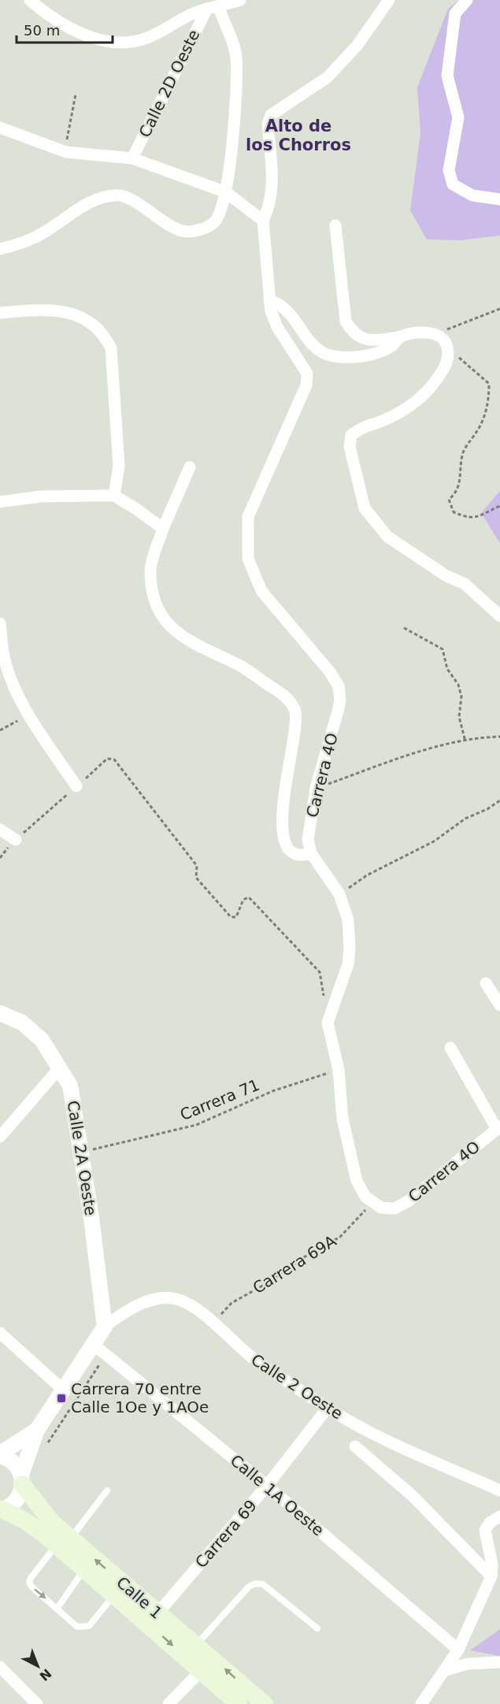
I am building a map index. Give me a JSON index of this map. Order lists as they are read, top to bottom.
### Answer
{
  "streets": {
    "main road": ["Calle 1"],
    "street": [
      "Calle 2D Oeste",
      "Carrera 4O",
      "Calle 2A Oeste",
      "Calle 2 Oeste",
      "Calle 1A Oeste",
      "Carrera 69"
    ],
    "path": ["Carrera 71", "Carrera 69A"]
  },
  "crossings": [
    ["Carrera 4O", "Carrera 69A"],
    ["Carrera 71", "Calle 2A Oeste"],
    ["Calle 2A Oeste", "Calle 2 Oeste"],
    ["Calle 2A Oeste", "Calle 1A Oeste"],
    ["Carrera 69A", "Calle 2 Oeste"],
    ["Calle 2 Oeste", "Calle 1A Oeste"],
    ["Calle 2 Oeste", "Carrera 69"],
    ["Calle 1A Oeste", "Carrera 69"],
    ["Carrera 69", "Calle 1"]
  ],
  "districts": ["Alto de los Chorros"],
  "places": {
    "transit": ["Carrera 70 entre Calle 1Oe y 1AOe"]
  },
  "scale_bar": "50 m",
  "north": "bottom right"
}
